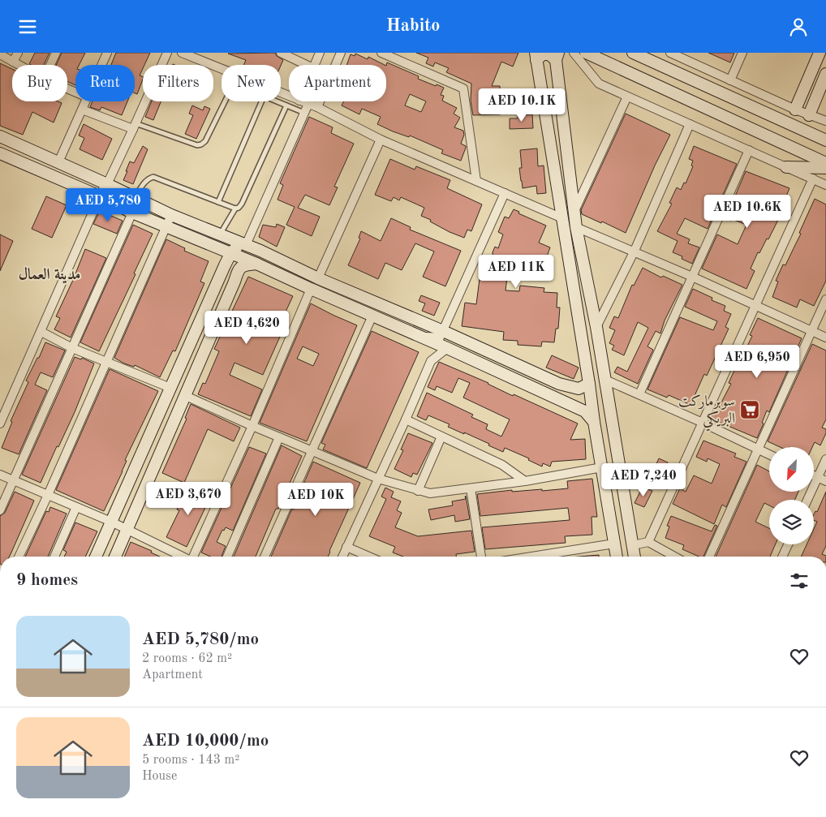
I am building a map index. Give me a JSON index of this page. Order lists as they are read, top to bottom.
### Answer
{
  "districts": ["مدينة العمال"],
  "places": {
    "supermarket": ["سوبرماركت البريكي"]
  },
  "north": "bottom left",
  "page": {
    "header": "Habito",
    "chip": [
      "Buy",
      "Rent",
      "Filters",
      "New",
      "Apartment"
    ],
    "price": [
      "AED 10.1K",
      "AED 5,780",
      "AED 10.6K",
      "AED 11K",
      "AED 4,620",
      "AED 6,950",
      "AED 7,240",
      "AED 3,670",
      "AED 10K"
    ],
    "heading": "9 homes",
    "list": [
      {
        "name": "AED 5,780/mo",
        "note": "2 rooms · 62 m² · Apartment"
      },
      {
        "name": "AED 10,000/mo",
        "note": "5 rooms · 143 m² · House"
      }
    ]
  }
}
